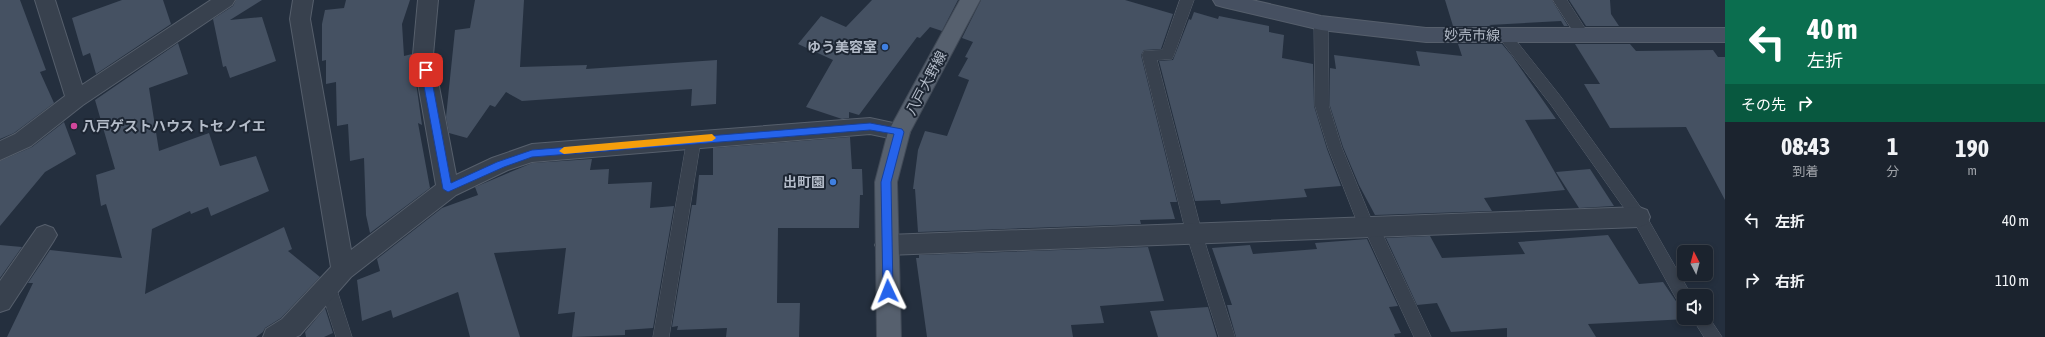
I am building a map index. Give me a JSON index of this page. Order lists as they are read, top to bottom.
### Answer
{
  "streets": {
    "main road": ["妙売市線", "八戸大野線"]
  },
  "places": ["ゆう美容室", "八戸ゲストハウス トセノイエ", "出町園"],
  "north": "top",
  "page": {
    "turn": ["40 m", "左折"],
    "then": "その先",
    "eta": [
      "08:43",
      "到着",
      "1",
      "分",
      "190",
      "m"
    ],
    "list": [
      {
        "name": "左折",
        "value": "40 m"
      },
      {
        "name": "右折",
        "value": "110 m"
      }
    ]
  }
}
